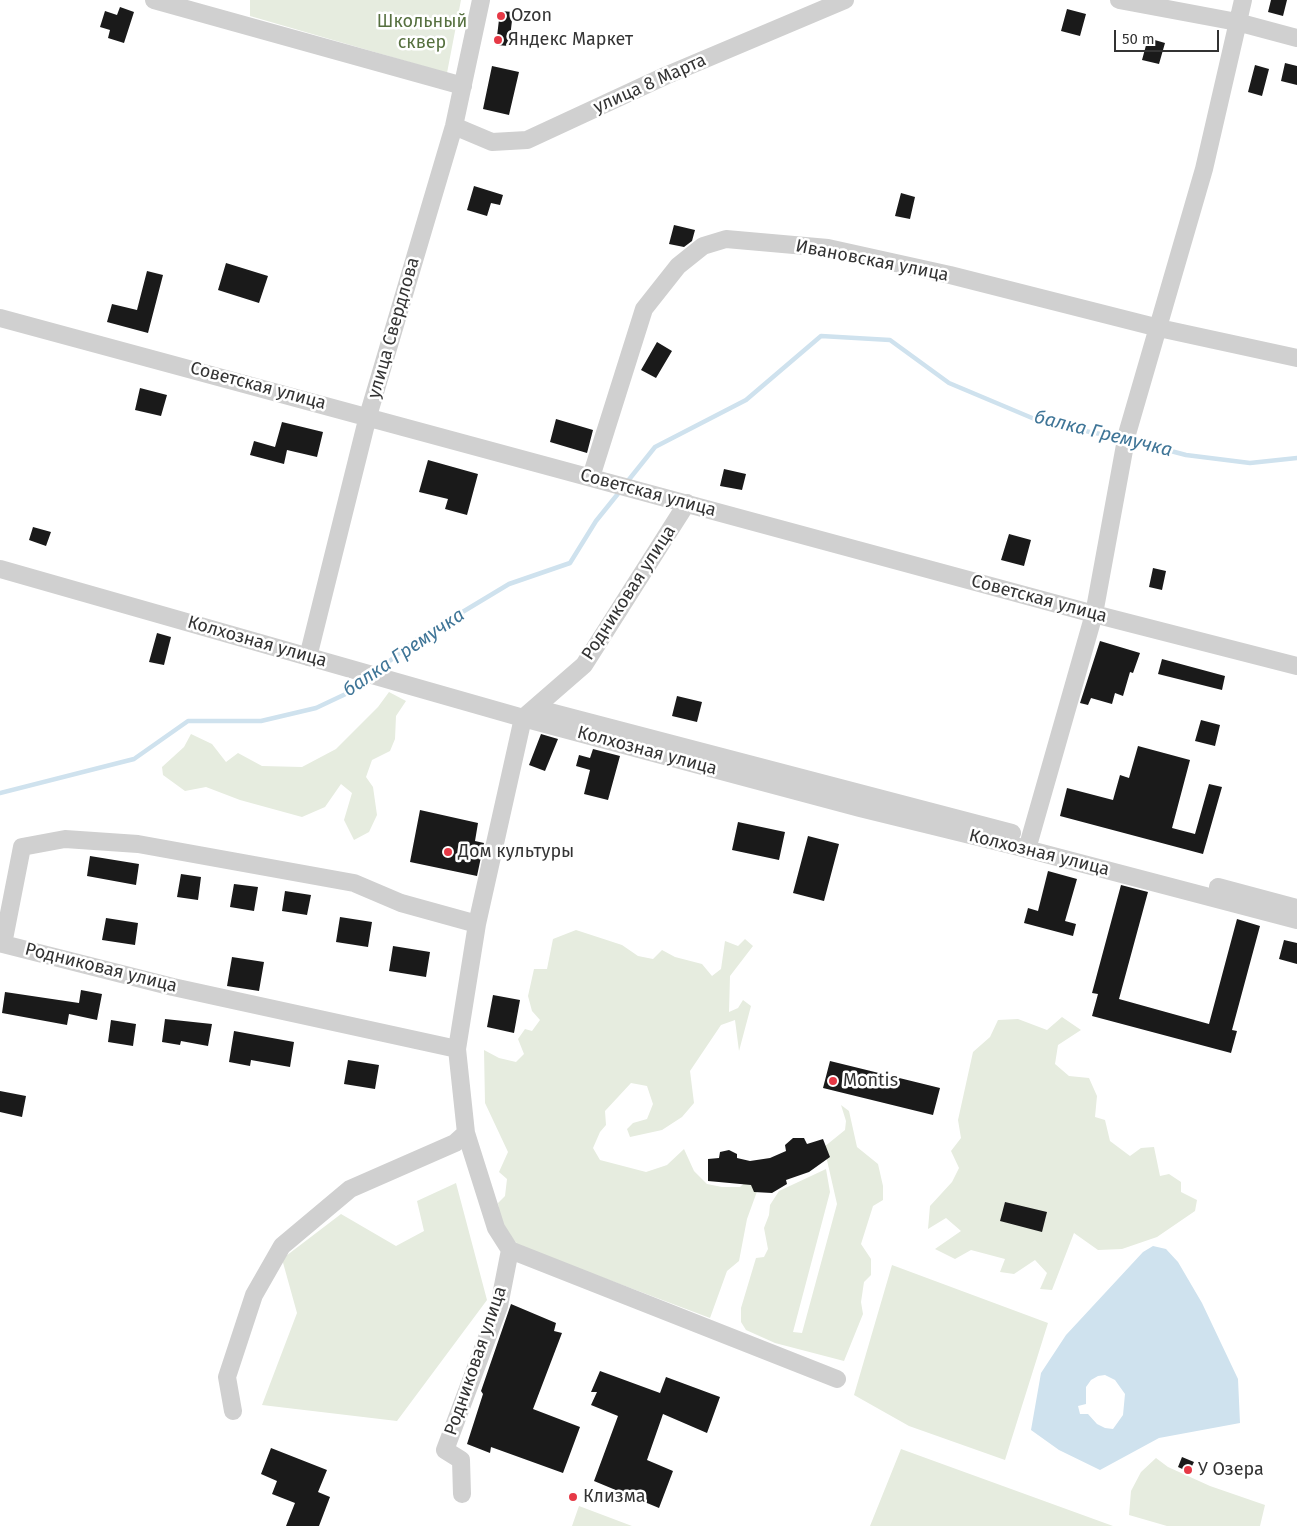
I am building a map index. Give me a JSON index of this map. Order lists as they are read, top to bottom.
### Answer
{
  "streets": {
    "street": [
      "улица 8 Марта",
      "Ивановская улица",
      "улица Свердлова",
      "Советская улица",
      "Родниковая улица",
      "Колхозная улица"
    ]
  },
  "crossings": [
    ["улица 8 Марта", "улица Свердлова"],
    ["Ивановская улица", "Советская улица"],
    ["улица Свердлова", "Советская улица"],
    ["улица Свердлова", "Колхозная улица"],
    ["Советская улица", "Родниковая улица"],
    ["Родниковая улица", "Колхозная улица"]
  ],
  "water": ["балка Гремучка"],
  "parks": ["Школьный сквер"],
  "places": [
    "Ozon",
    "Яндекс Маркет",
    "Дом культуры",
    "Montis",
    "У Озера",
    "Клизма"
  ],
  "scale_bar": "50 m"
}
